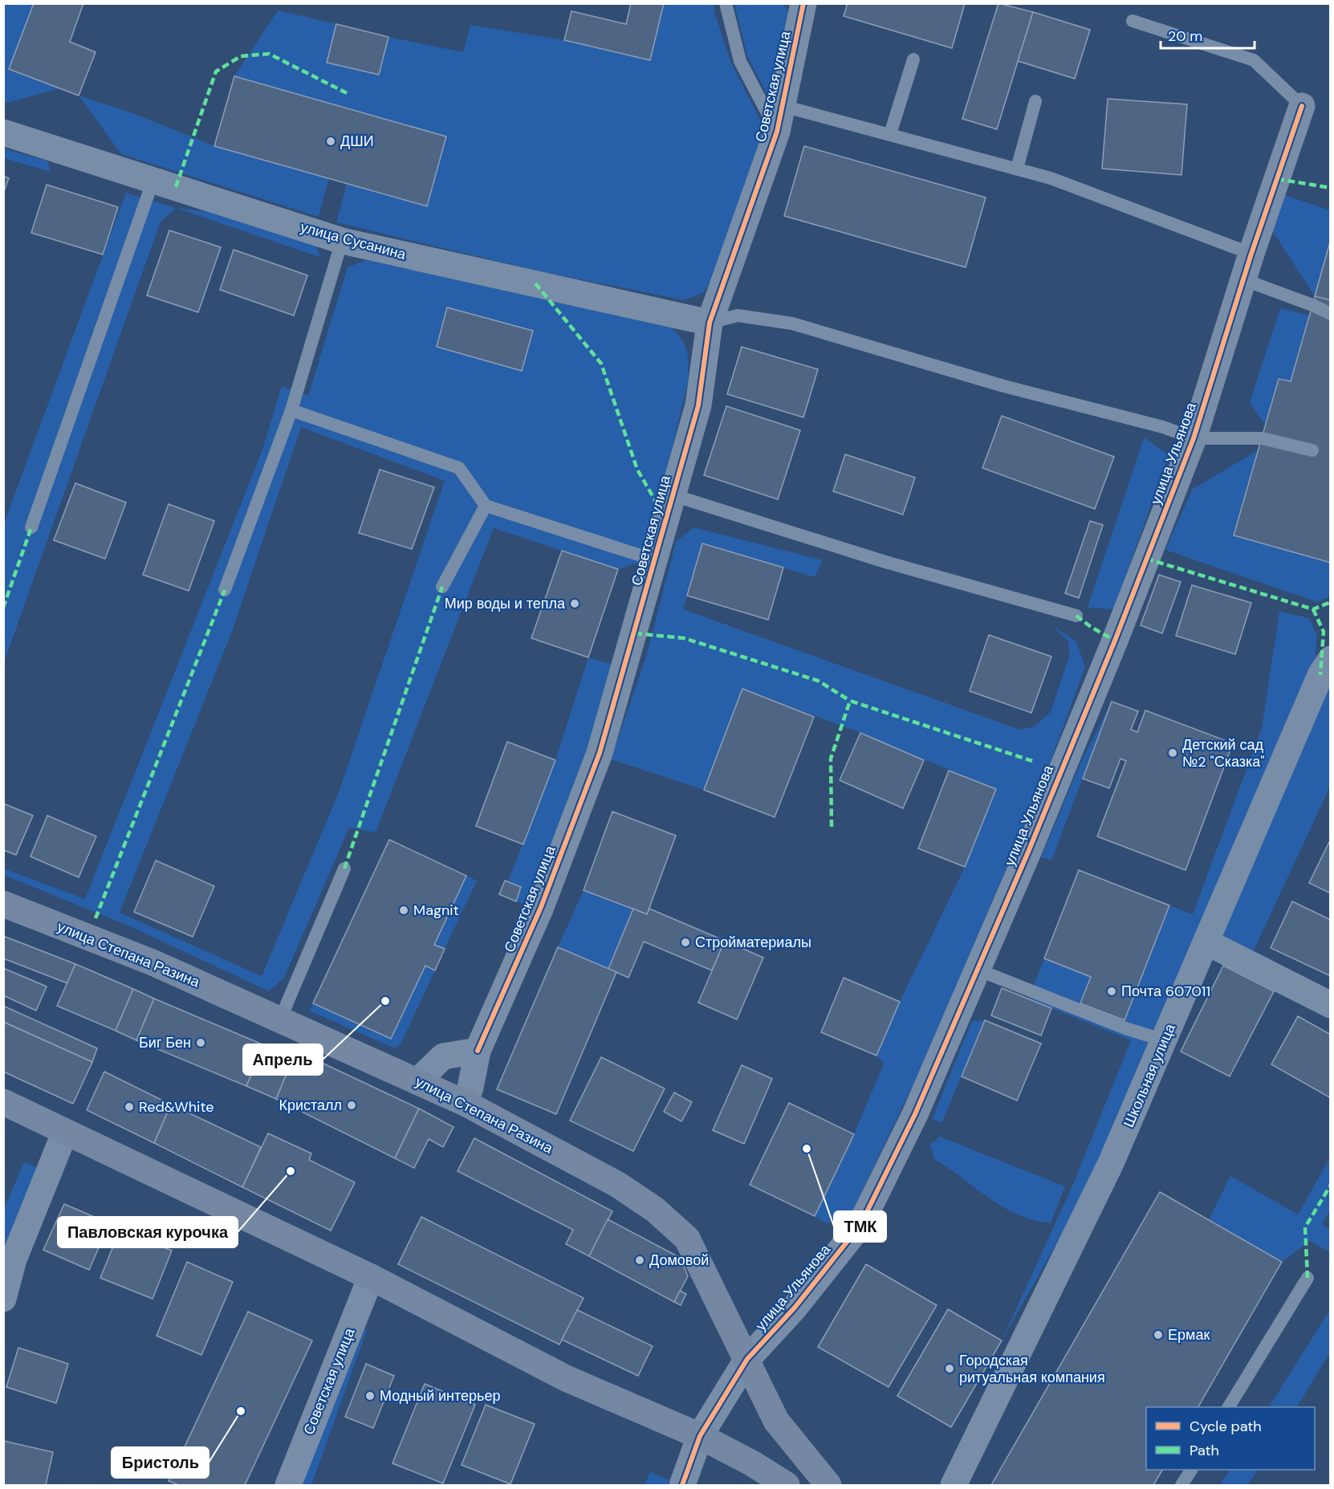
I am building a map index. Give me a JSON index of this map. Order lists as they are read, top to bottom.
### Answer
{
  "streets": {
    "main road": ["улица Степана Разина"],
    "street": [
      "Советская улица",
      "улица Сусанина",
      "улица Ульянова",
      "Школьная улица"
    ]
  },
  "crossings": [
    ["Советская улица", "улица Сусанина"],
    ["Советская улица", "улица Степана Разина"],
    ["улица Ульянова", "улица Степана Разина"]
  ],
  "places": [
    "ДШИ",
    "Мир воды и тепла",
    "Детский сад №2 \"Сказка\"",
    "Magnit",
    "Стройматериалы",
    "Почта 607011",
    "Апрель",
    "Биг Бен",
    "Кристалл",
    "Red&White",
    "ТМК",
    "Павловская курочка",
    "Домовой",
    "Ермак",
    "Городская ритуальная компания",
    "Модный интерьер",
    "Бристоль"
  ],
  "legend": ["Cycle path", "Path"],
  "scale_bar": "20 m"
}
